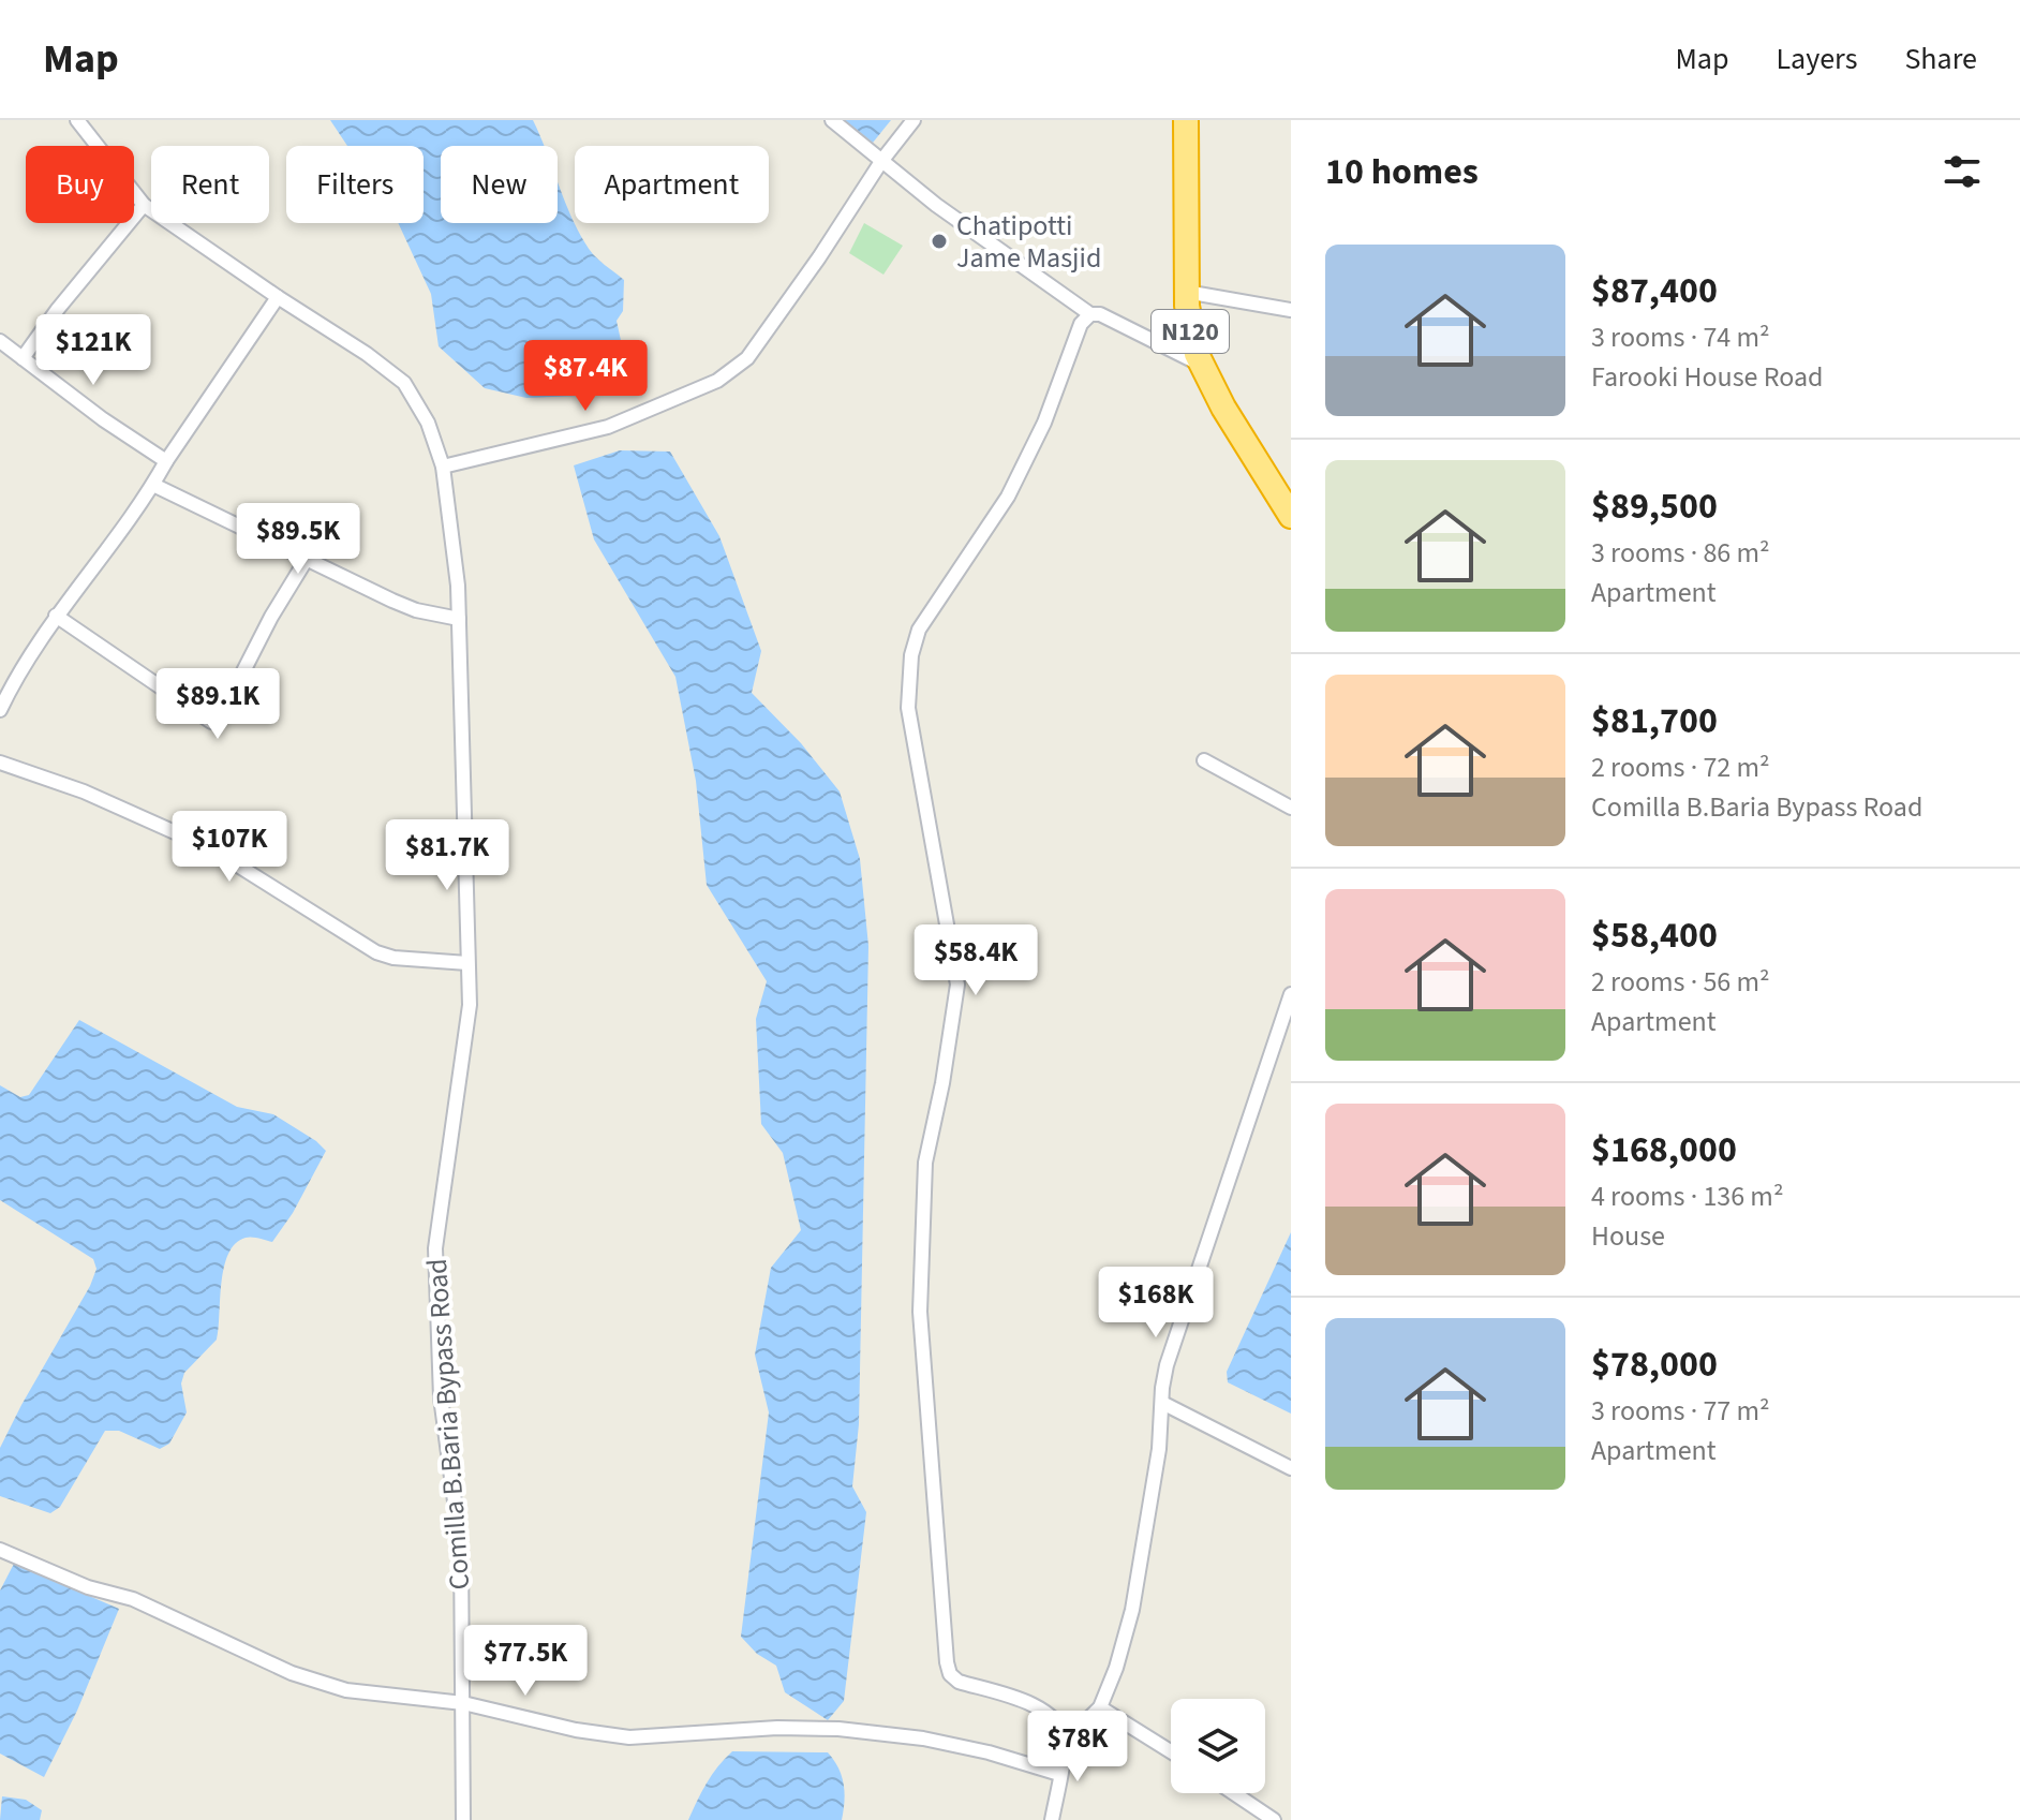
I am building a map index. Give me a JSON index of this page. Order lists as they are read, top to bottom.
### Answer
{
  "streets": {
    "highway": ["N120"],
    "street": ["Comilla B.Baria Bypass Road"]
  },
  "places": ["Chatipotti Jame Masjid"],
  "page": {
    "header": "Map",
    "nav": ["Map", "Layers", "Share"],
    "heading": "10 homes",
    "chip": [
      "Buy",
      "Rent",
      "Filters",
      "New",
      "Apartment"
    ],
    "list": [
      {
        "name": "$87,400",
        "note": "3 rooms · 74 m² · Farooki House Road"
      },
      {
        "name": "$89,500",
        "note": "3 rooms · 86 m² · Apartment"
      },
      {
        "name": "$81,700",
        "note": "2 rooms · 72 m² · Comilla B.Baria Bypass Road"
      },
      {
        "name": "$58,400",
        "note": "2 rooms · 56 m² · Apartment"
      },
      {
        "name": "$168,000",
        "note": "4 rooms · 136 m² · House"
      },
      {
        "name": "$78,000",
        "note": "3 rooms · 77 m² · Apartment"
      }
    ],
    "price": [
      "$121K",
      "$87.4K",
      "$89.5K",
      "$89.1K",
      "$107K",
      "$81.7K",
      "$58.4K",
      "$168K",
      "$77.5K",
      "$78K"
    ]
  }
}
